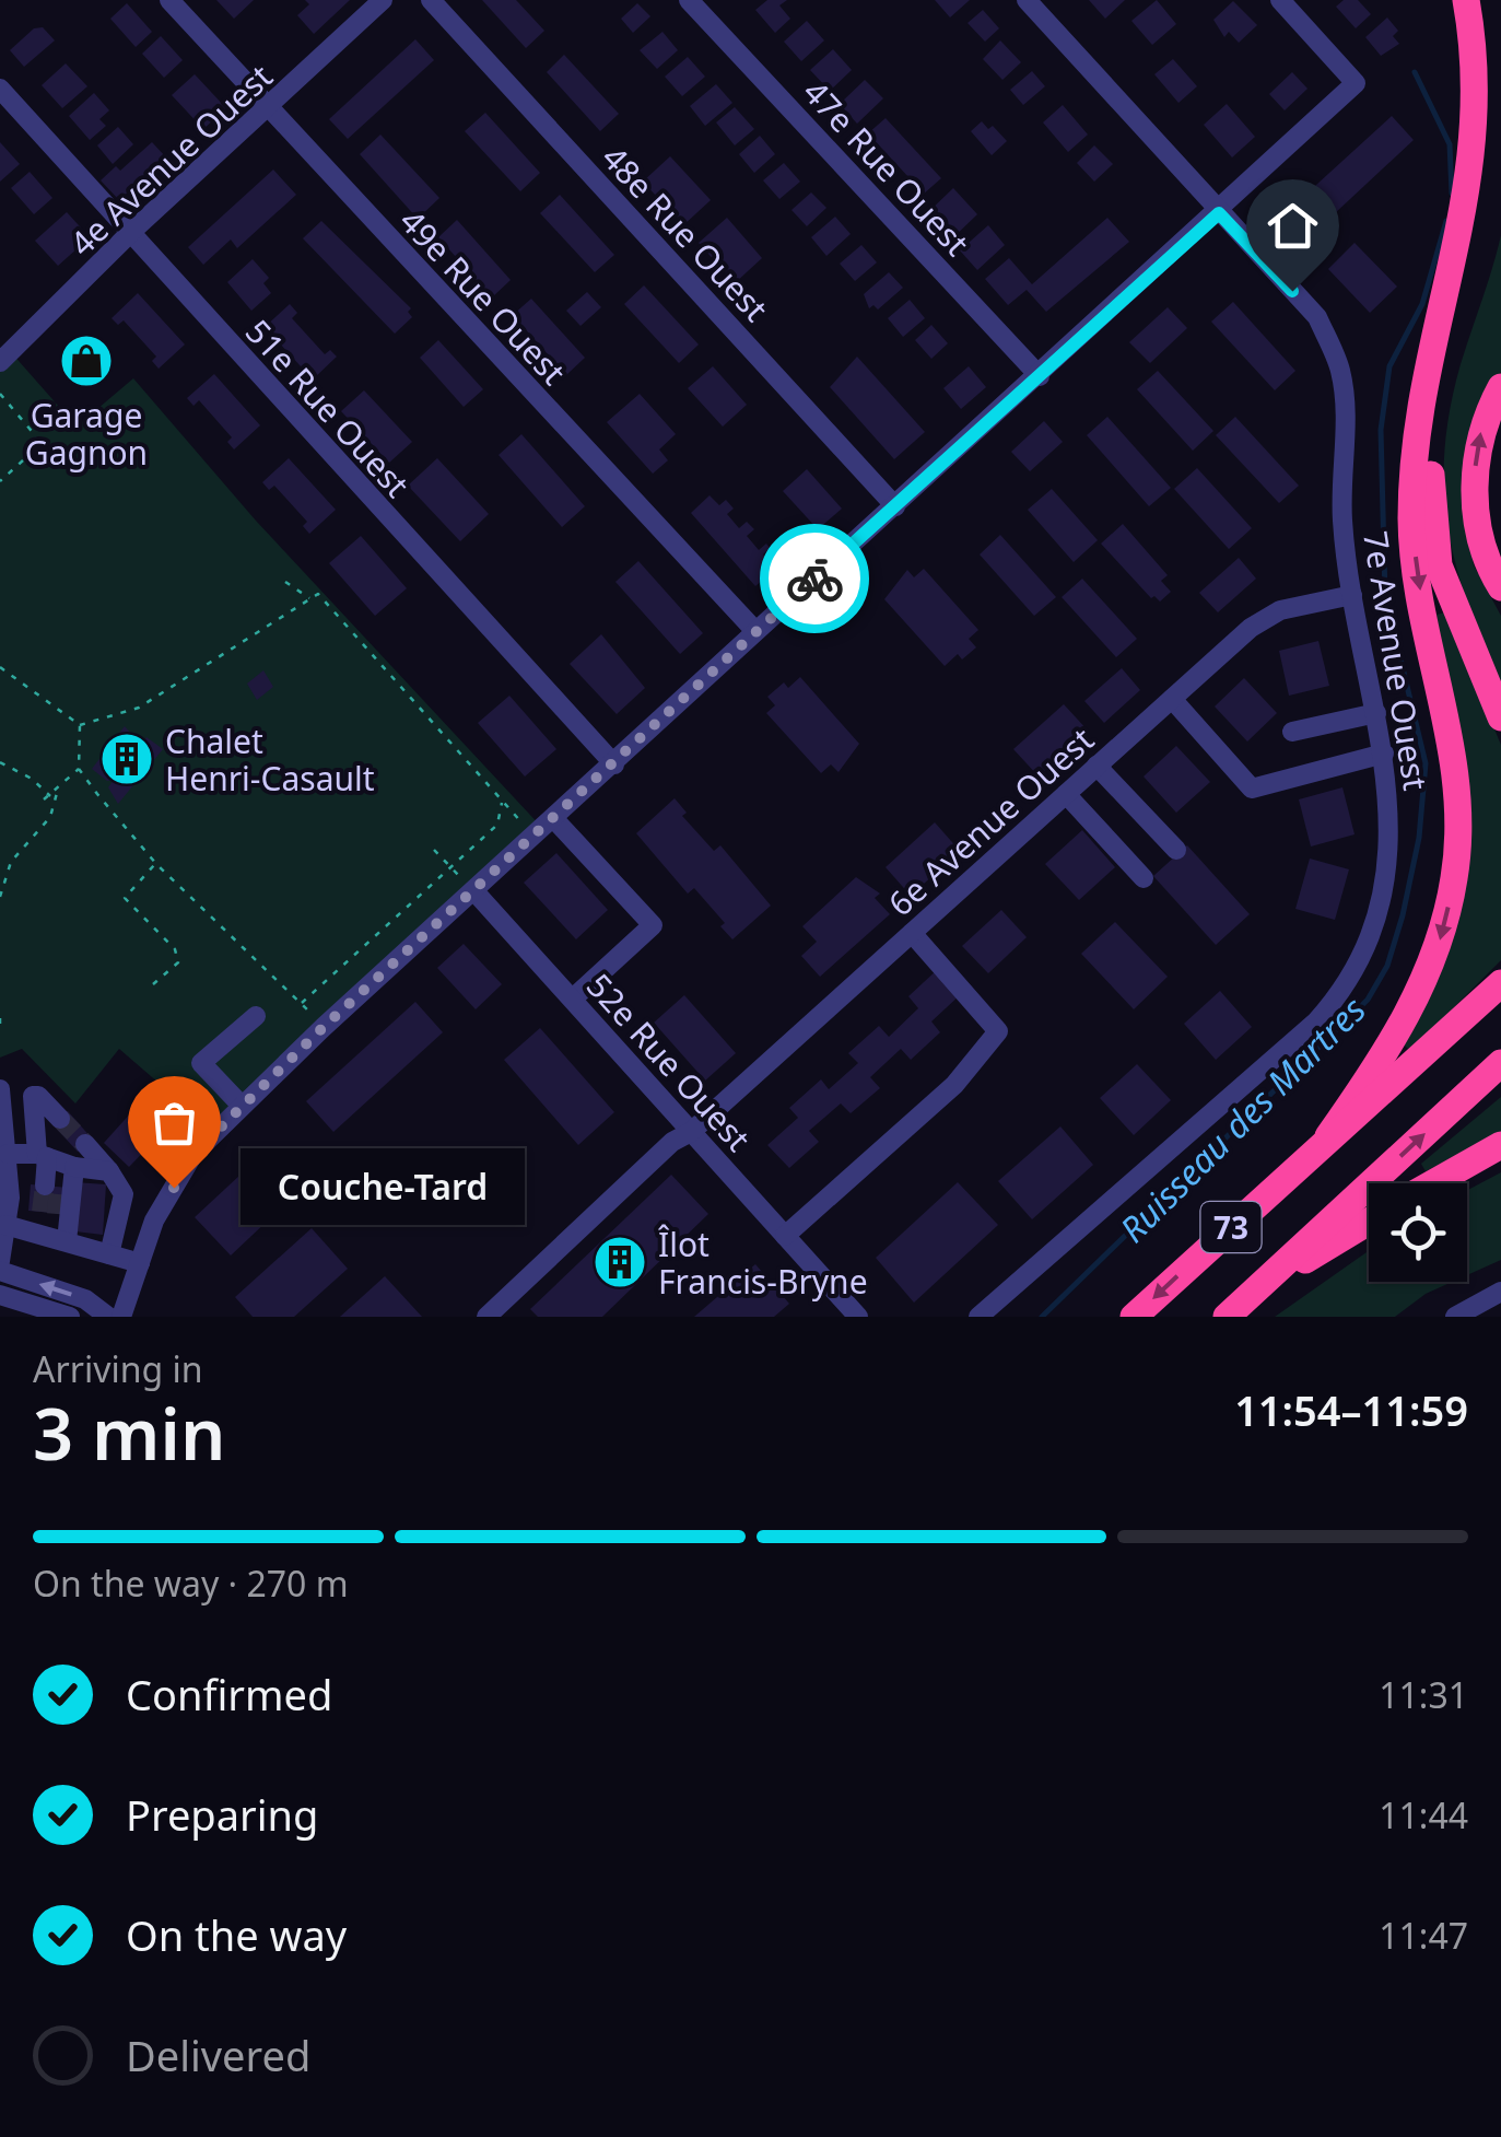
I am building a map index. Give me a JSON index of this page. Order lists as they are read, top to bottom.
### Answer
{
  "streets": {
    "highway": ["73"],
    "street": [
      "4e Avenue Ouest",
      "47e Rue Ouest",
      "48e Rue Ouest",
      "49e Rue Ouest",
      "51e Rue Ouest",
      "7e Avenue Ouest",
      "6e Avenue Ouest",
      "52e Rue Ouest"
    ]
  },
  "crossings": [
    ["4e Avenue Ouest", "49e Rue Ouest"],
    ["4e Avenue Ouest", "51e Rue Ouest"],
    ["7e Avenue Ouest", "6e Avenue Ouest"],
    ["6e Avenue Ouest", "52e Rue Ouest"]
  ],
  "water": ["Ruisseau des Martres"],
  "places": {
    "shop": ["Garage Gagnon"],
    "building": ["Chalet Henri-Casault", "Îlot Francis-Bryne"],
    "other": ["Couche-Tard"]
  },
  "page": {
    "bubble": "Couche-Tard",
    "heading": ["3 min", "Arriving in", "11:54–11:59"],
    "bar": "On the way · 270 m",
    "list": [
      ["Confirmed", "11:31"],
      ["Preparing", "11:44"],
      ["On the way", "11:47"],
      "Delivered"
    ]
  }
}
